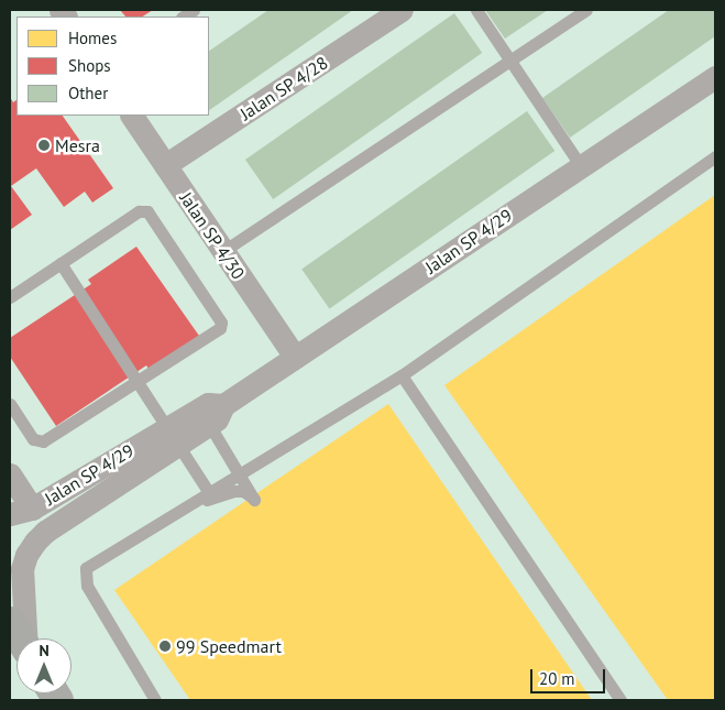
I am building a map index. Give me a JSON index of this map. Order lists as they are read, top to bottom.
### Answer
{
  "streets": {
    "street": ["Jalan SP 4/28", "Jalan SP 4/30", "Jalan SP 4/29"]
  },
  "crossings": [
    ["Jalan SP 4/28", "Jalan SP 4/30"],
    ["Jalan SP 4/30", "Jalan SP 4/29"]
  ],
  "places": ["Mesra", "99 Speedmart"],
  "legend": ["Homes", "Shops", "Other"],
  "scale_bar": "20 m",
  "north": "top"
}
